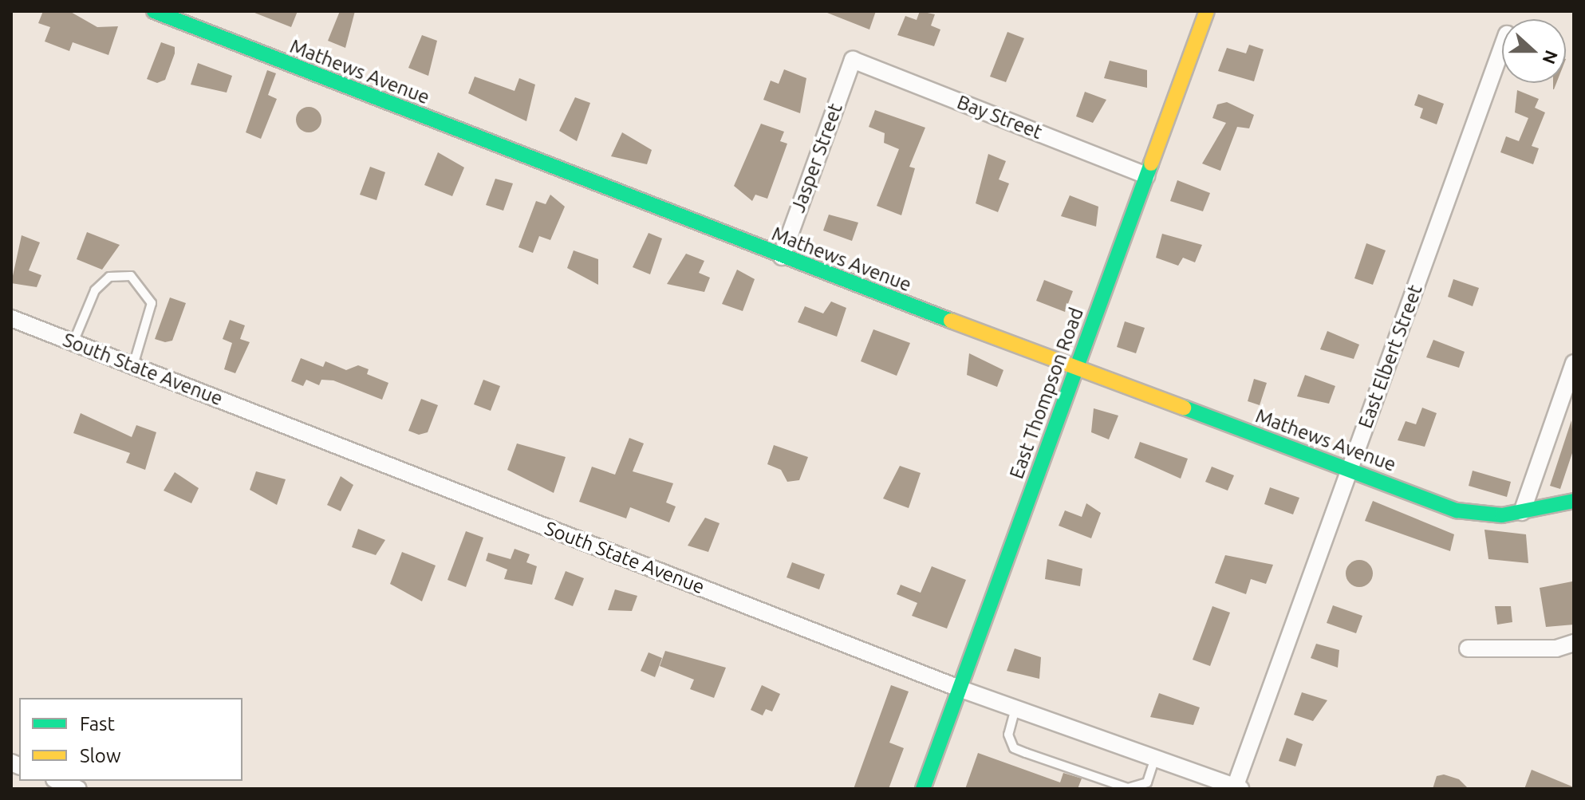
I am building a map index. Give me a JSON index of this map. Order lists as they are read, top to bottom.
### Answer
{
  "streets": {
    "street": [
      "Mathews Avenue",
      "Bay Street",
      "Jasper Street",
      "East Elbert Street",
      "South State Avenue",
      "East Thompson Road"
    ]
  },
  "crossings": [
    ["Mathews Avenue", "Jasper Street"],
    ["Mathews Avenue", "East Elbert Street"],
    ["Mathews Avenue", "East Thompson Road"],
    ["Bay Street", "Jasper Street"],
    ["Bay Street", "East Thompson Road"],
    ["East Elbert Street", "South State Avenue"],
    ["South State Avenue", "East Thompson Road"]
  ],
  "legend": ["Fast", "Slow"],
  "north": "right"
}
